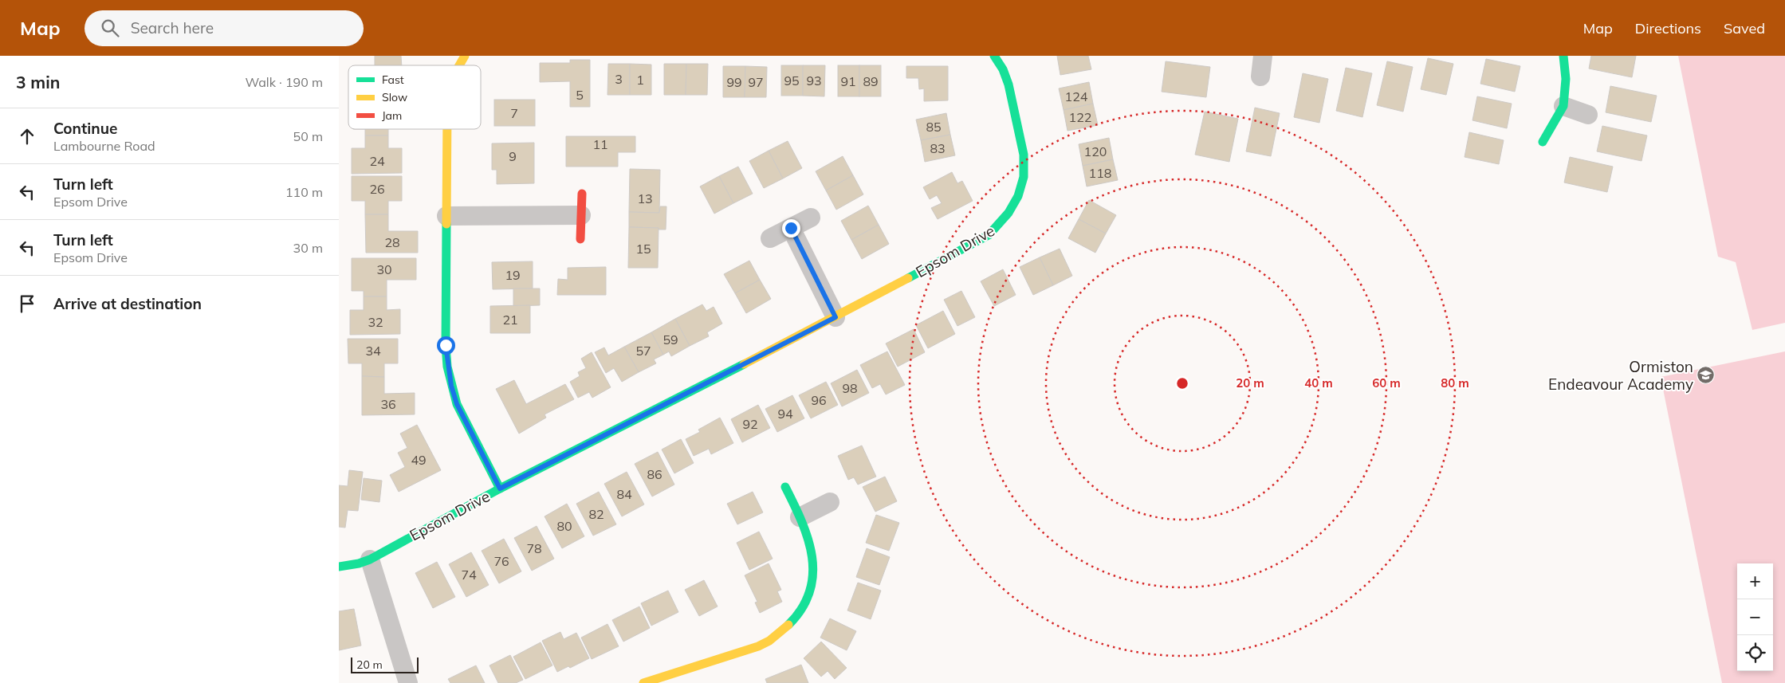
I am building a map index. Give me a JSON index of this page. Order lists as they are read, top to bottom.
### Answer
{
  "streets": {
    "street": ["Epsom Drive"]
  },
  "places": {
    "school or university": ["Ormiston Endeavour Academy"]
  },
  "house_numbers": [
    "3",
    "1",
    "95",
    "93",
    "91",
    "89",
    "99",
    "97",
    "5",
    "124",
    "7",
    "122",
    "85",
    "11",
    "83",
    "120",
    "9",
    "24",
    "118",
    "26",
    "13",
    "28",
    "15",
    "30",
    "19",
    "21",
    "32",
    "59",
    "34",
    "57",
    "98",
    "96",
    "36",
    "94",
    "92",
    "49",
    "86",
    "84",
    "82",
    "80",
    "78",
    "76",
    "74"
  ],
  "legend": ["Fast", "Slow", "Jam"],
  "scale_bar": "20 m",
  "page": {
    "header": "Map",
    "search": "Search here",
    "nav": ["Map", "Directions", "Saved"],
    "heading": ["3 min", "Walk · 190 m"],
    "list": [
      ["Continue", "Lambourne Road", "50 m"],
      ["Turn left", "Epsom Drive", "110 m"],
      ["Turn left", "Epsom Drive", "30 m"],
      "Arrive at destination"
    ],
    "map_buttons": ["+", "−"],
    "scale": "20 m"
  },
  "rings": [
    "20 m",
    "40 m",
    "60 m",
    "80 m"
  ]
}
